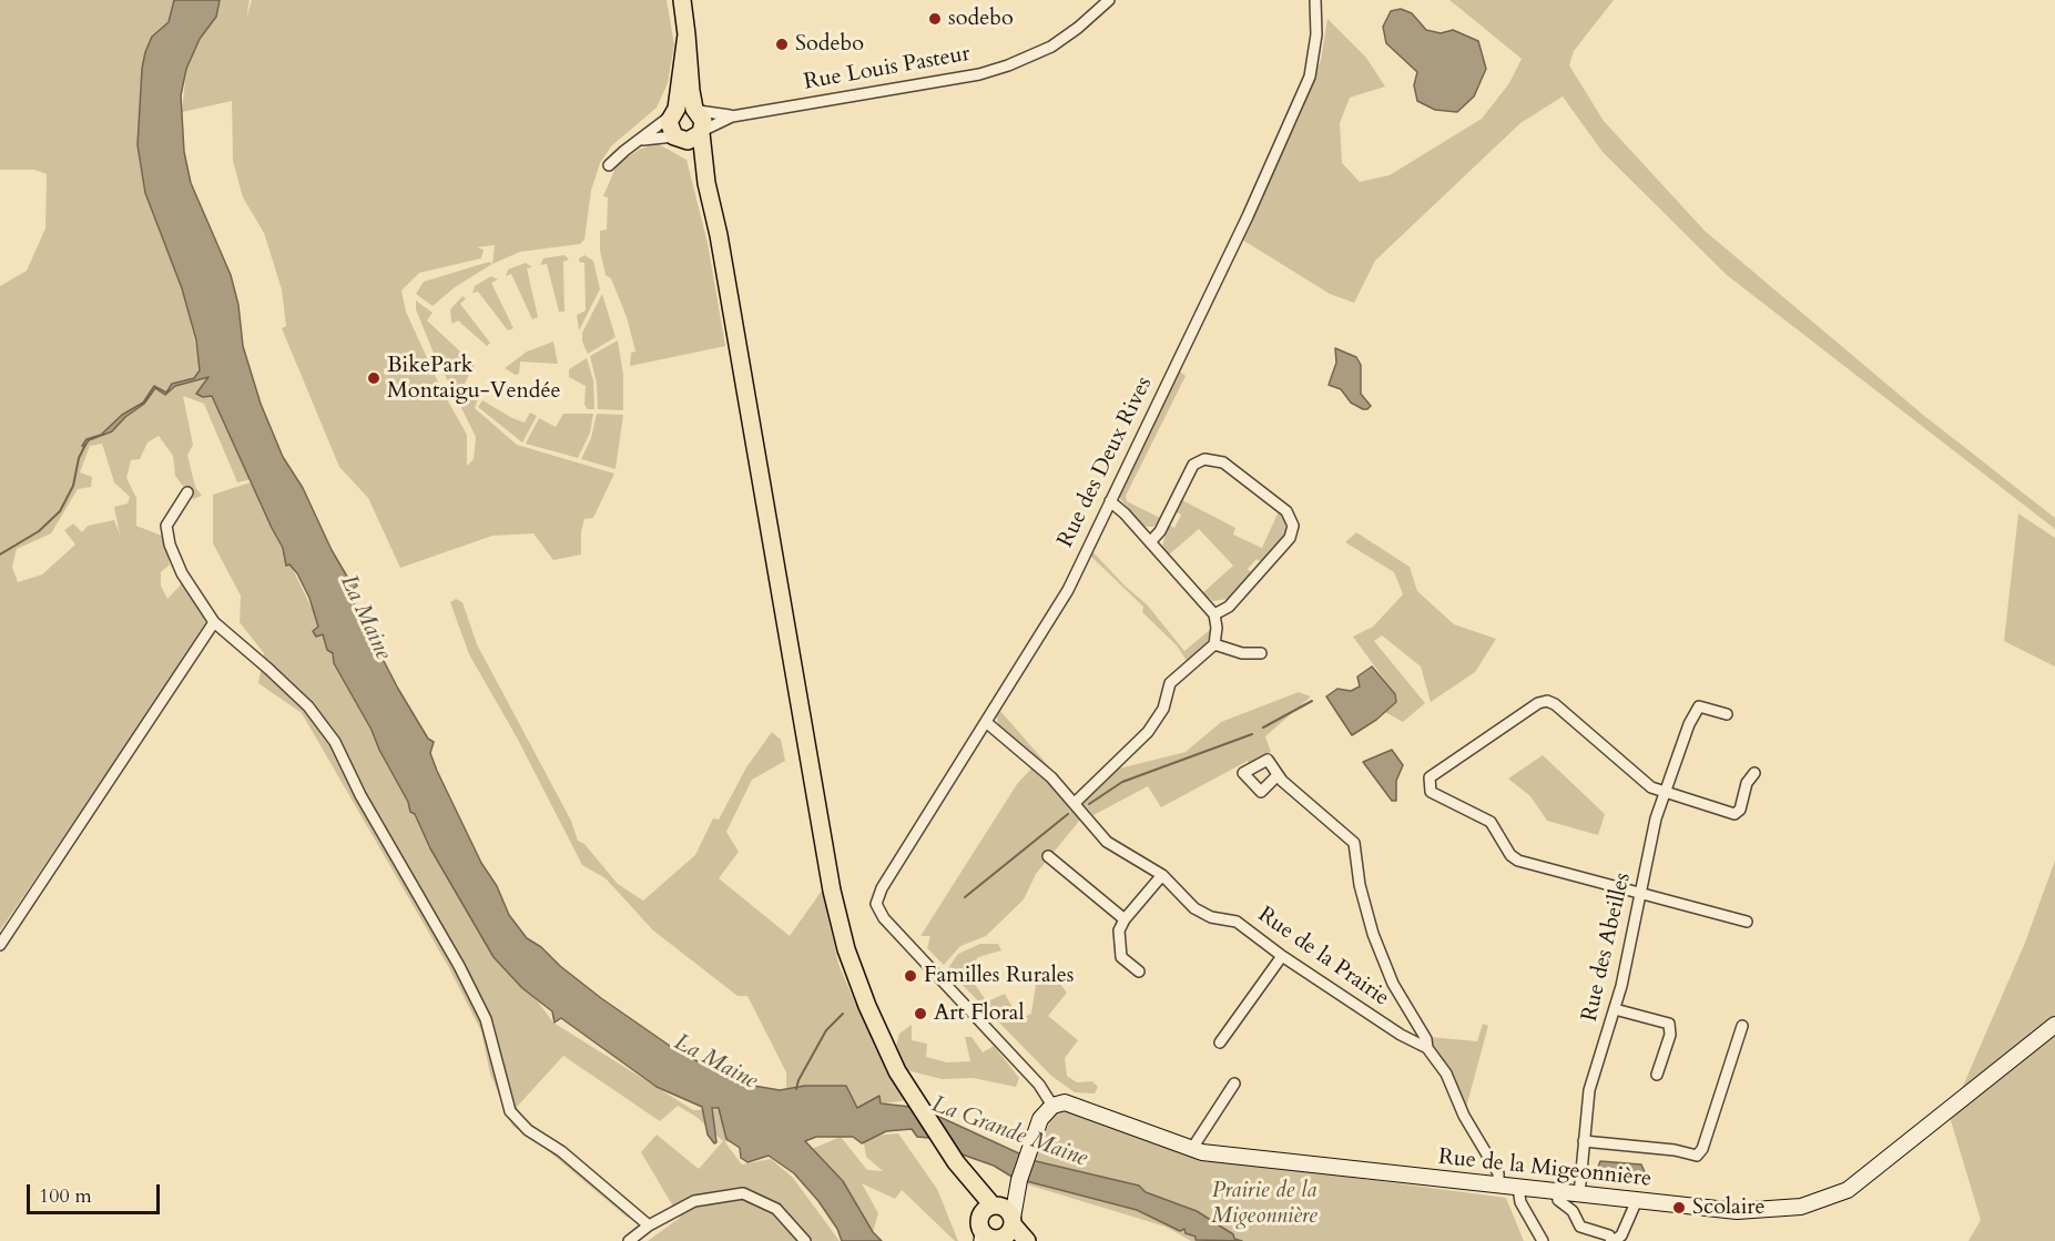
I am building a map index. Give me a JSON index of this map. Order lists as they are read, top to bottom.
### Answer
{
  "streets": {
    "street": [
      "Rue Louis Pasteur",
      "Rue des Deux Rives",
      "Rue des Abeilles",
      "Rue de la Prairie",
      "Rue de la Migeonnière"
    ]
  },
  "crossings": [
    ["Rue des Deux Rives", "Rue de la Prairie"],
    ["Rue des Deux Rives", "Rue de la Migeonnière"],
    ["Rue des Abeilles", "Rue de la Migeonnière"]
  ],
  "water": ["La Maine", "La Grande Maine"],
  "parks": ["Prairie de la Migeonnière"],
  "places": [
    "sodebo",
    "Sodebo",
    "BikePark Montaigu-Vendée",
    "Familles Rurales",
    "Art Floral",
    "Scolaire"
  ],
  "scale_bar": "100 m"
}
